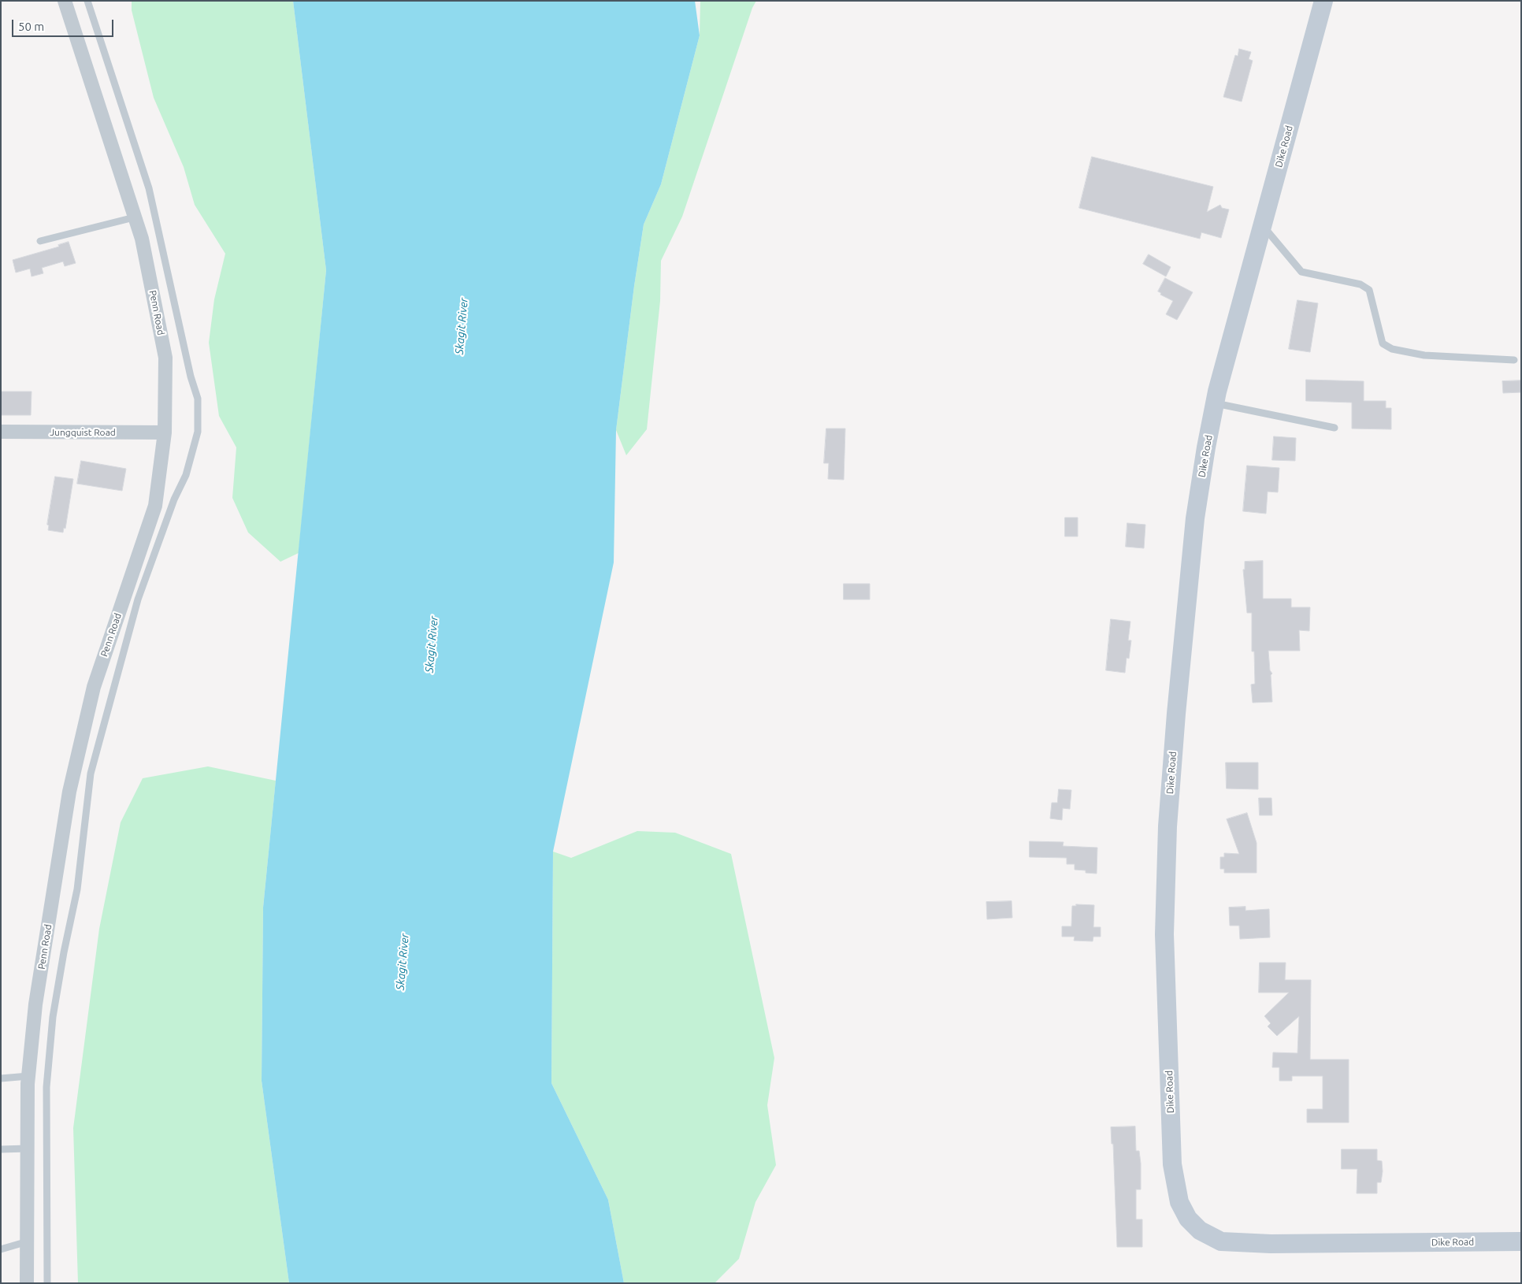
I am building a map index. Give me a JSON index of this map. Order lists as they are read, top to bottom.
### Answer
{
  "streets": {
    "street": ["Dike Road", "Penn Road", "Jungquist Road"]
  },
  "crossings": [
    ["Penn Road", "Jungquist Road"]
  ],
  "water": ["Skagit River"],
  "scale_bar": "50 m"
}
